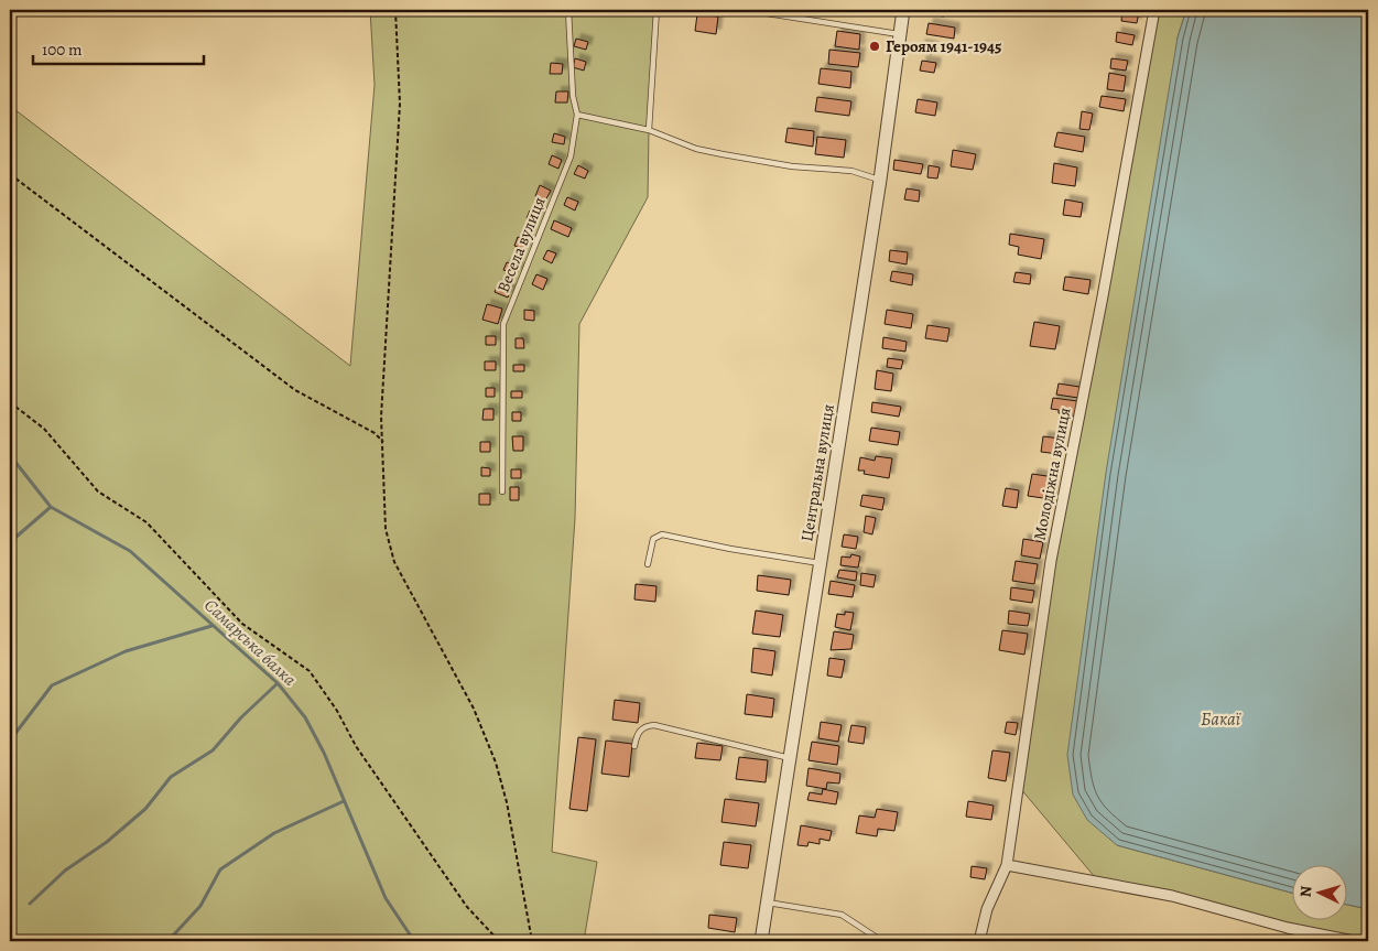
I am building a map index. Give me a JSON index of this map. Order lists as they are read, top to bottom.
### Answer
{
  "streets": {
    "street": ["Центральна вулиця", "Молодіжна вулиця"],
    "lane": ["Весела вулиця"]
  },
  "water": ["Самарська балка", "Бакаї"],
  "places": ["Героям 1941-1945"],
  "scale_bar": "100 m",
  "north": "left"
}
